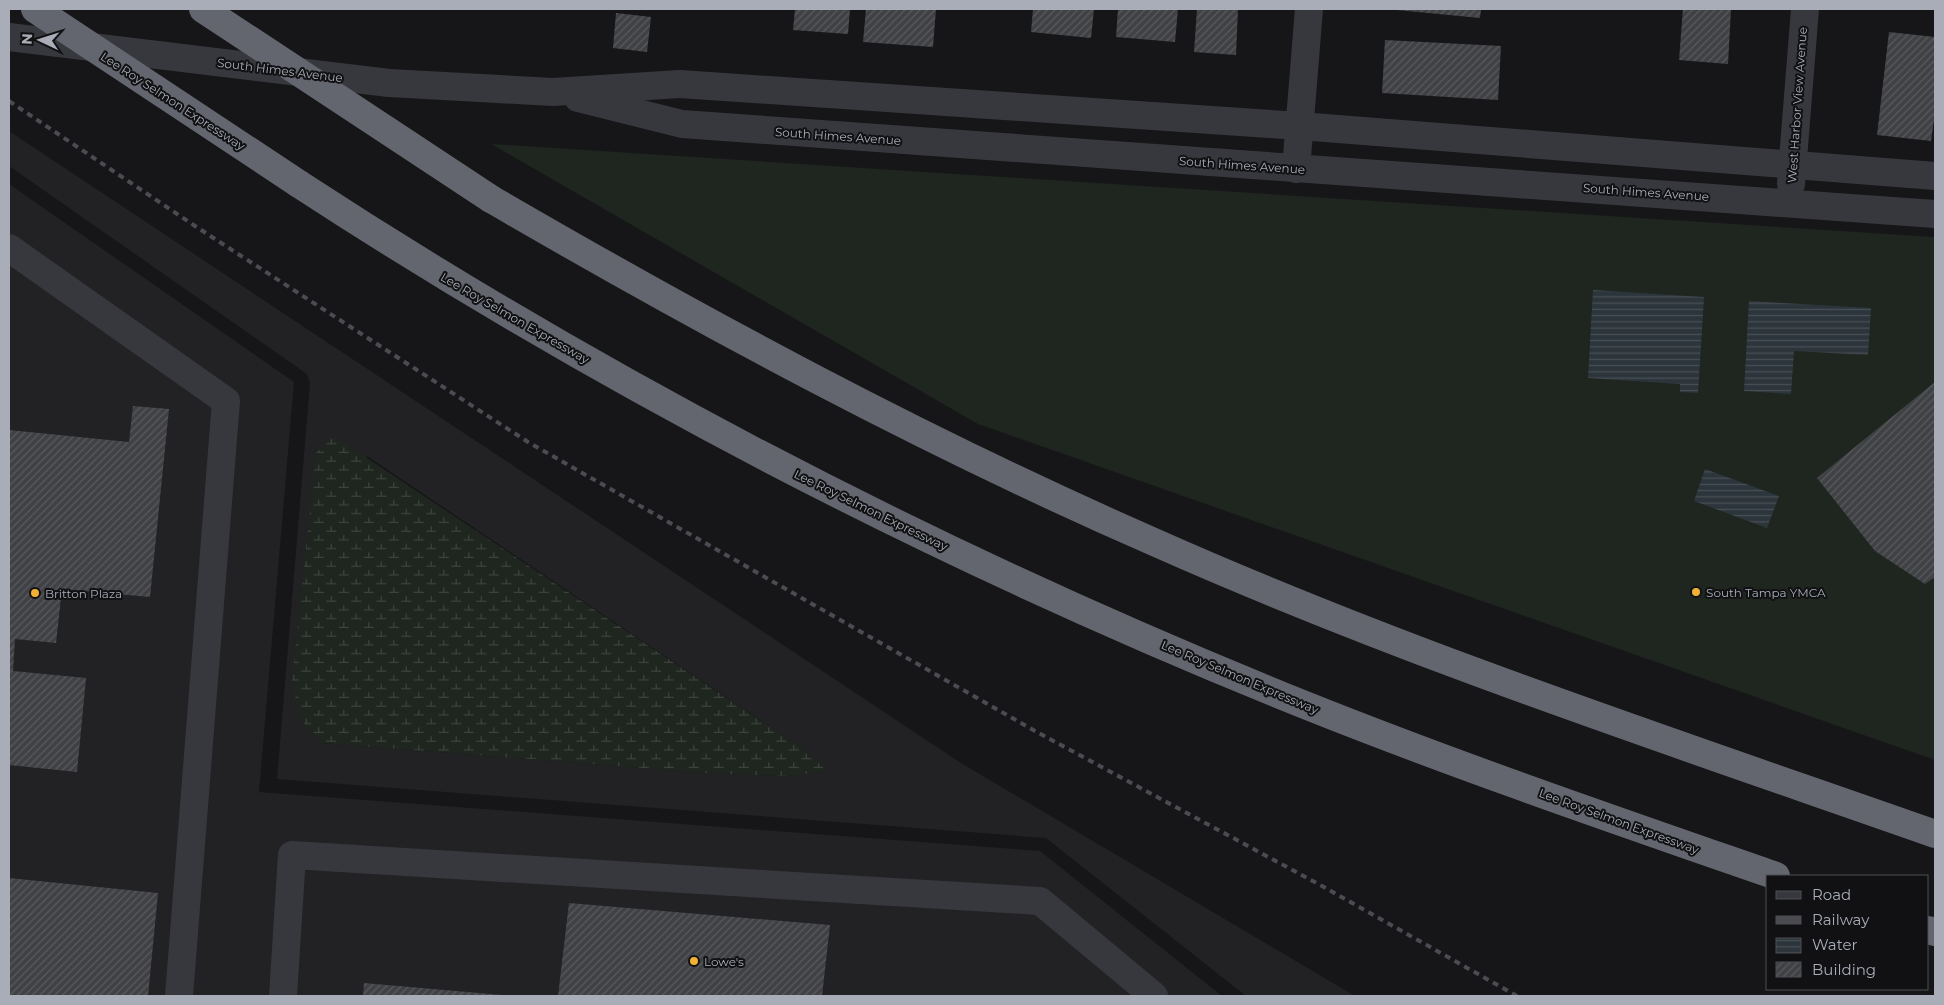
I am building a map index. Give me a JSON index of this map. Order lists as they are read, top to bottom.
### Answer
{
  "streets": {
    "highway": ["Lee Roy Selmon Expressway"],
    "street": ["South Himes Avenue", "West Harbor View Avenue"]
  },
  "crossings": [
    ["South Himes Avenue", "West Harbor View Avenue"]
  ],
  "places": ["South Tampa YMCA", "Britton Plaza", "Lowe's"],
  "legend": [
    "Road",
    "Railway",
    "Water",
    "Building"
  ],
  "north": "left"
}
